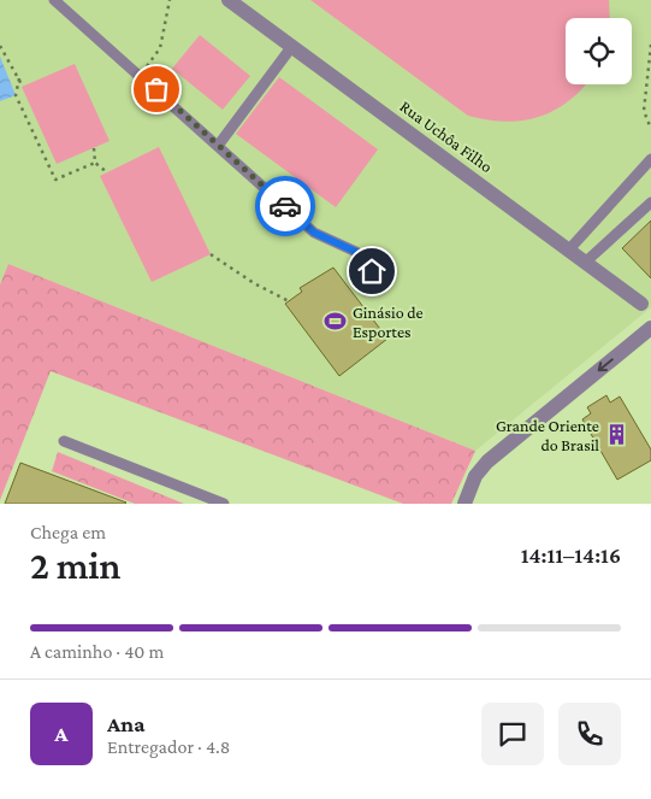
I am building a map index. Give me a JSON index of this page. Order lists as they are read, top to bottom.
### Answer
{
  "streets": {
    "street": ["Rua Uchôa Filho"]
  },
  "places": {
    "sports": ["Ginásio de Esportes"],
    "building": ["Grande Oriente do Brasil"]
  },
  "page": {
    "heading": ["2 min", "Chega em", "14:11–14:16"],
    "panel": ["Ana", "Entregador · 4.8"],
    "bar": "A caminho · 40 m",
    "round": "A"
  }
}
